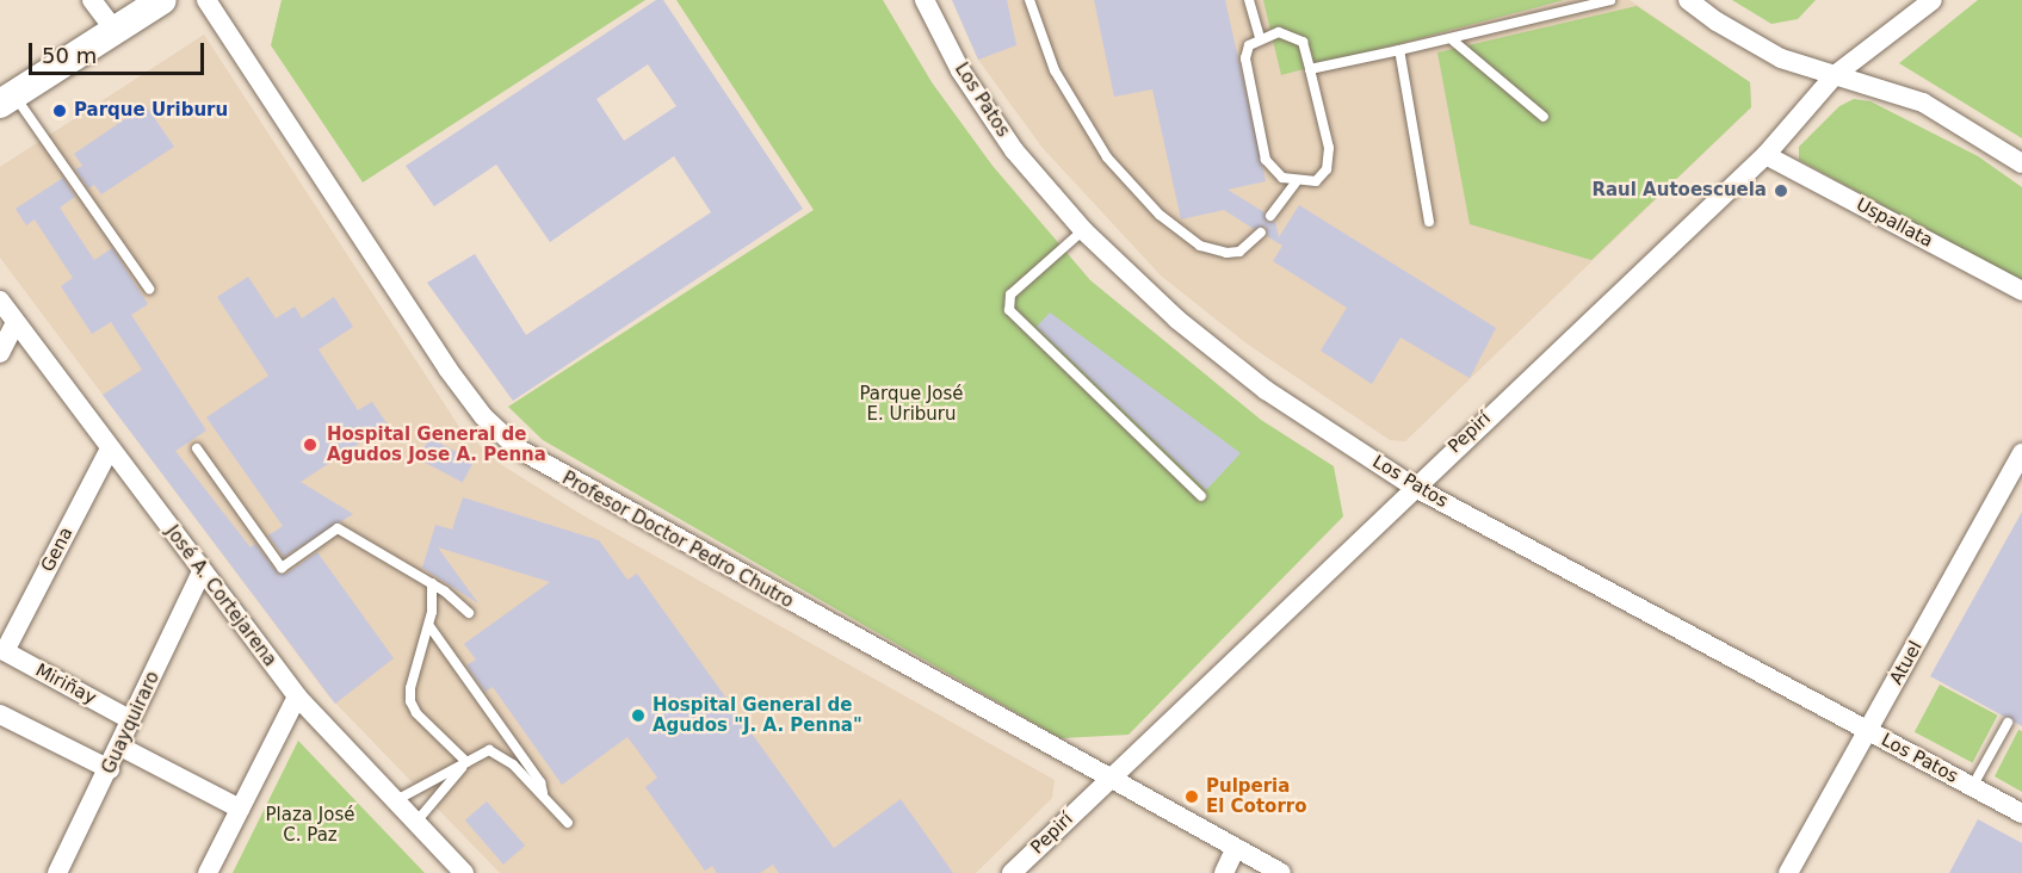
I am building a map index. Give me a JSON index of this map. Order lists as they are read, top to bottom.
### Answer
{
  "streets": {
    "street": [
      "Los Patos",
      "Uspallata",
      "Pepirí",
      "Profesor Doctor Pedro Chutro",
      "Gena",
      "José A. Cortejarena",
      "Atuel",
      "Miriñay",
      "Guayquiraro"
    ]
  },
  "crossings": [
    ["Los Patos", "Pepirí"],
    ["Los Patos", "Atuel"],
    ["Uspallata", "Pepirí"],
    ["Pepirí", "Profesor Doctor Pedro Chutro"],
    ["Gena", "José A. Cortejarena"],
    ["Gena", "Miriñay"],
    ["José A. Cortejarena", "Guayquiraro"],
    ["Miriñay", "Guayquiraro"]
  ],
  "parks": ["Parque José E. Uriburu", "Plaza José C. Paz"],
  "places": [
    "Parque Uriburu",
    "Raul Autoescuela",
    "Hospital General de Agudos Jose A. Penna",
    "Hospital General de Agudos \"J. A. Penna\"",
    "Pulperia El Cotorro"
  ],
  "scale_bar": "50 m"
}
